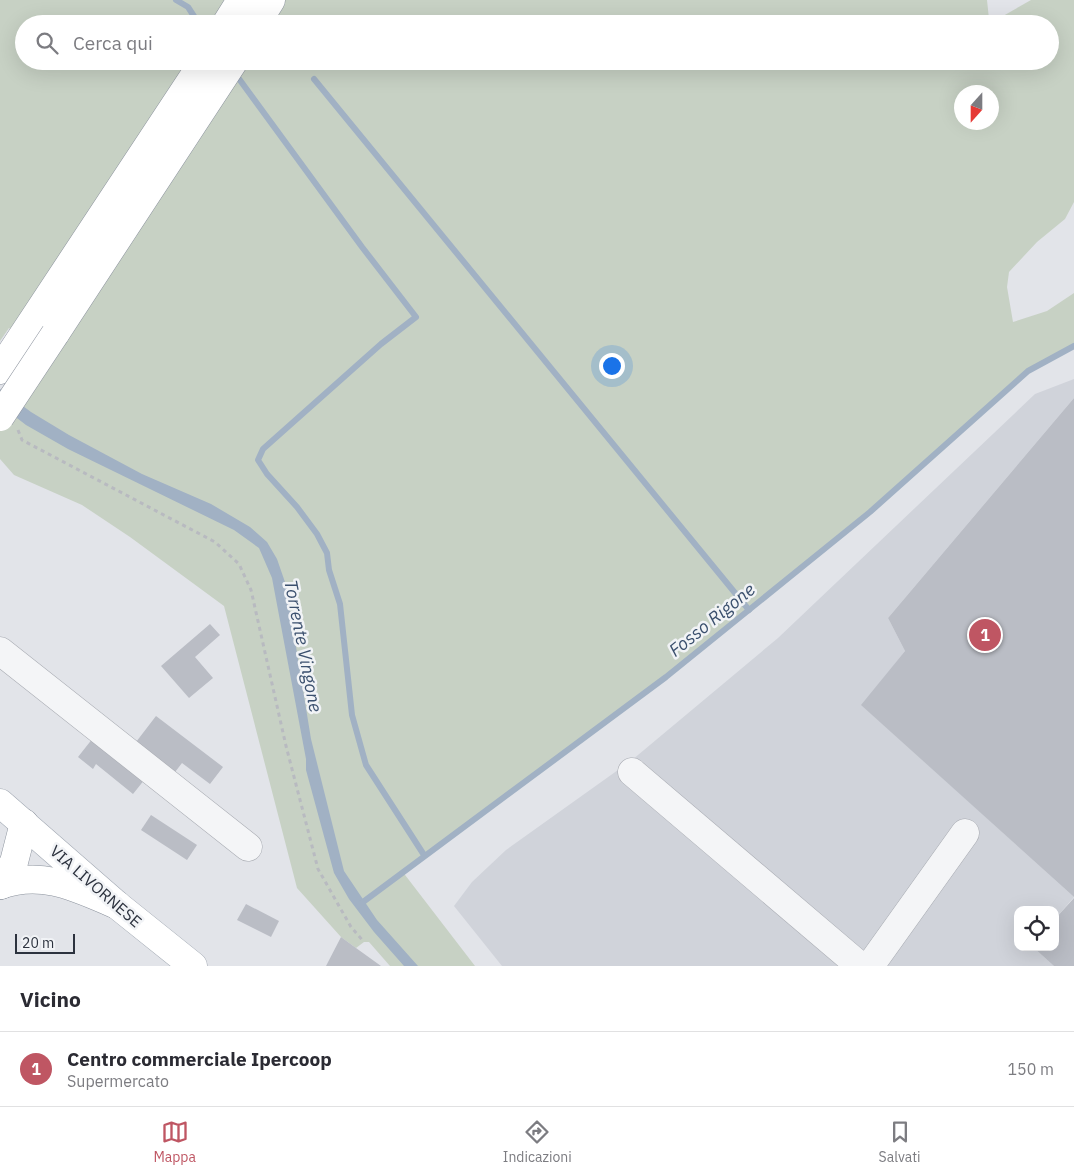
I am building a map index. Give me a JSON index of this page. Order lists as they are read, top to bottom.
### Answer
{
  "streets": {
    "main road": ["VIA LIVORNESE"]
  },
  "water": ["Fosso Rigone", "Torrente Vingone"],
  "scale_bar": "20 m",
  "north": "bottom",
  "page": {
    "search": "Cerca qui",
    "pins": "1",
    "scale": "20 m",
    "heading": "Vicino",
    "list": [
      {
        "mark": "1",
        "name": "Centro commerciale Ipercoop",
        "note": "Supermercato",
        "value": "150 m"
      }
    ],
    "nav": ["Mappa", "Indicazioni", "Salvati"]
  }
}
